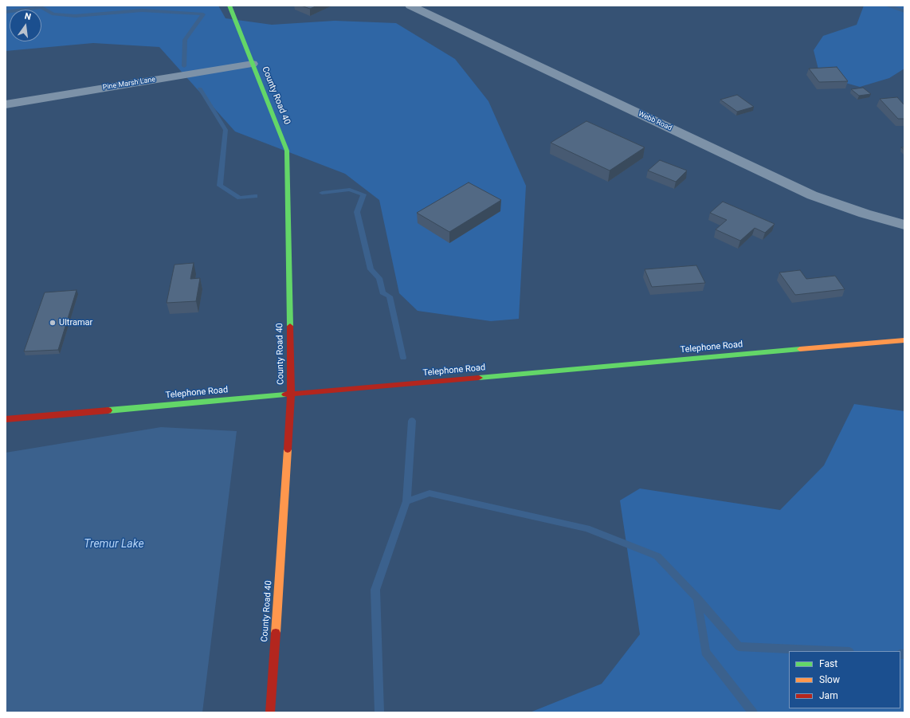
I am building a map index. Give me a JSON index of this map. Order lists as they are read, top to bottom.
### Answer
{
  "streets": {
    "main road": ["County Road 40", "Telephone Road"],
    "street": ["Pine Marsh Lane", "Webb Road"]
  },
  "crossings": [
    ["Pine Marsh Lane", "County Road 40"],
    ["County Road 40", "Telephone Road"]
  ],
  "water": ["Tremur Lake"],
  "places": ["Ultramar"],
  "legend": ["Fast", "Slow", "Jam"],
  "north": "top"
}
